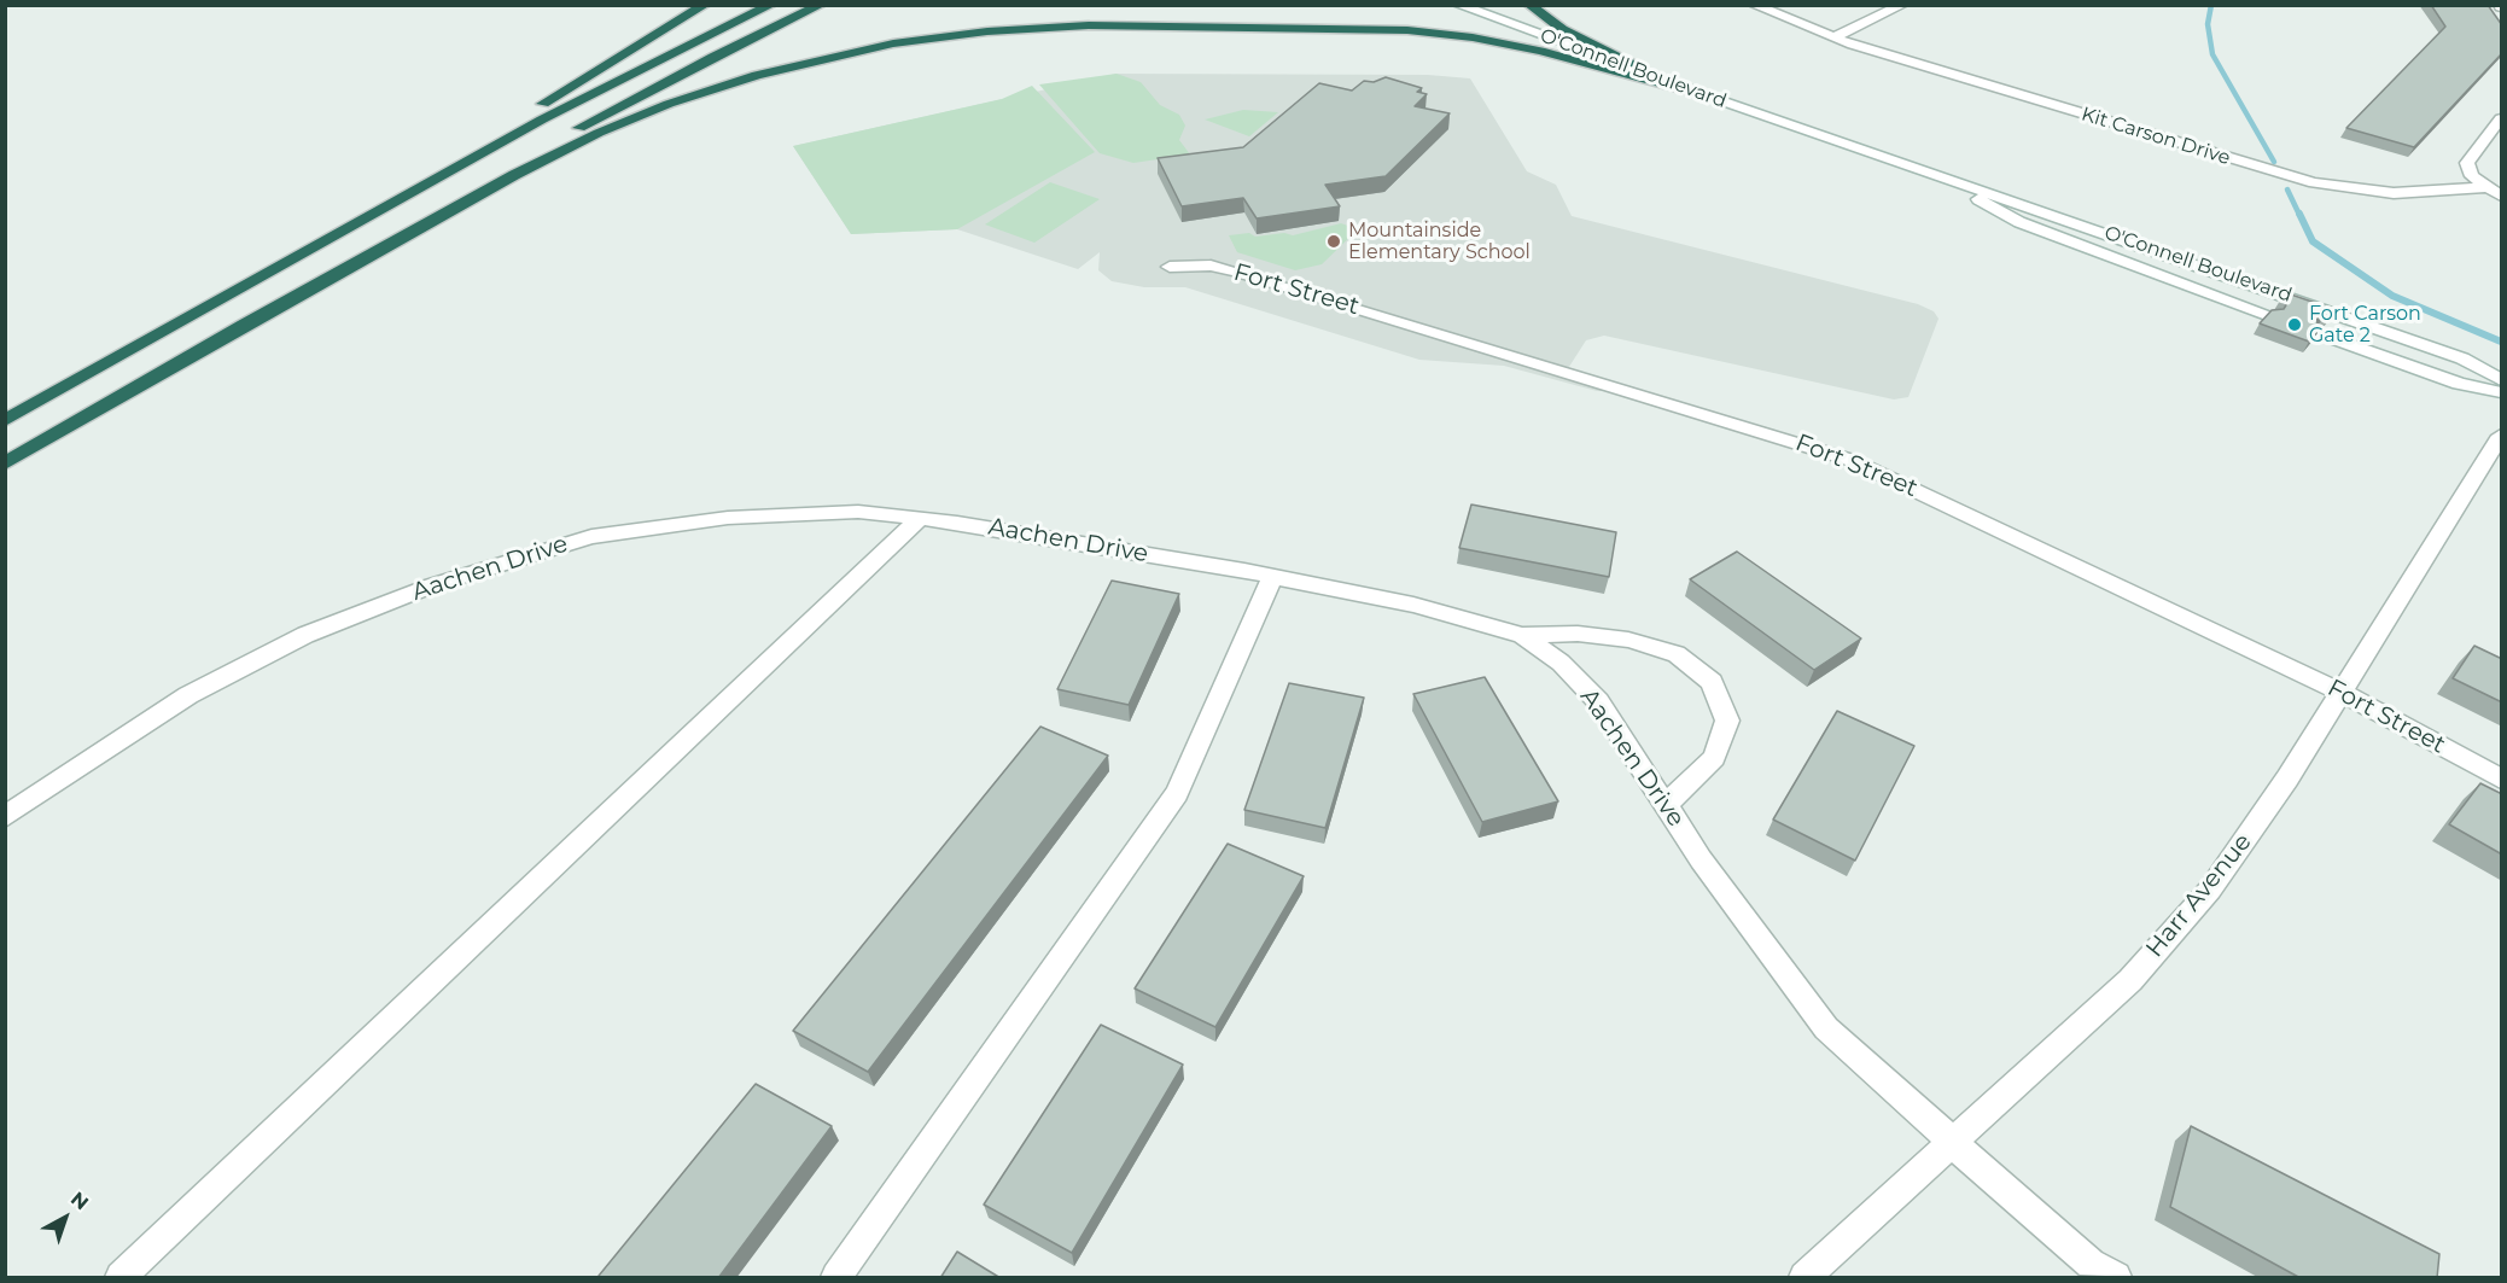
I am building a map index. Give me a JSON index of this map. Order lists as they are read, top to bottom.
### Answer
{
  "streets": {
    "street": [
      "O'Connell Boulevard",
      "Kit Carson Drive",
      "Fort Street",
      "Aachen Drive",
      "Harr Avenue"
    ]
  },
  "crossings": [
    ["Fort Street", "Harr Avenue"],
    ["Aachen Drive", "Harr Avenue"]
  ],
  "places": ["Mountainside Elementary School", "Fort Carson Gate 2"],
  "north": "top right"
}
